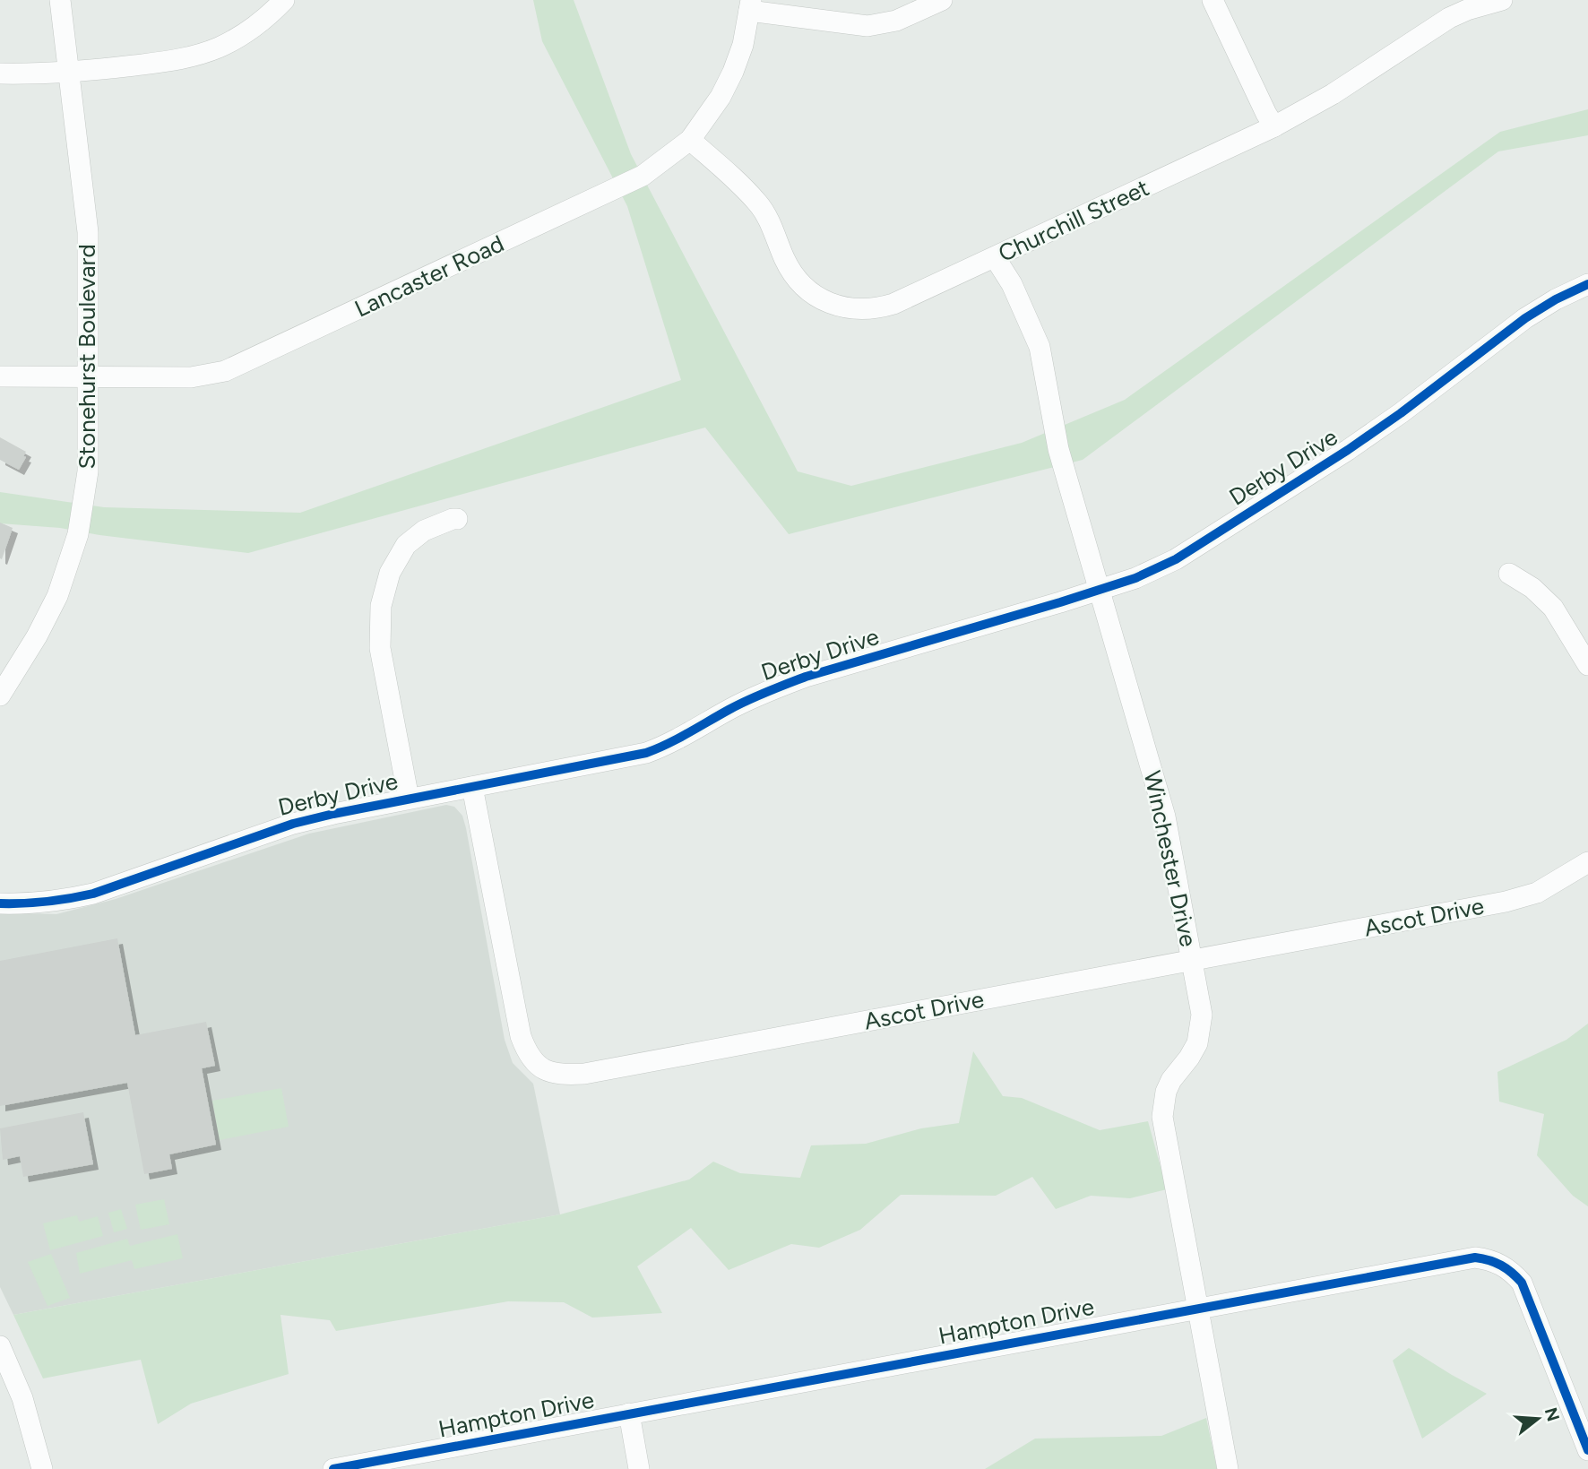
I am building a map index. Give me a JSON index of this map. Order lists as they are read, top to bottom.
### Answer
{
  "streets": {
    "street": [
      "Churchill Street",
      "Lancaster Road",
      "Stonehurst Boulevard",
      "Derby Drive",
      "Winchester Drive",
      "Ascot Drive",
      "Hampton Drive"
    ]
  },
  "crossings": [
    ["Churchill Street", "Lancaster Road"],
    ["Churchill Street", "Winchester Drive"],
    ["Lancaster Road", "Stonehurst Boulevard"],
    ["Derby Drive", "Winchester Drive"],
    ["Derby Drive", "Ascot Drive"],
    ["Winchester Drive", "Ascot Drive"],
    ["Winchester Drive", "Hampton Drive"]
  ],
  "north": "right"
}
